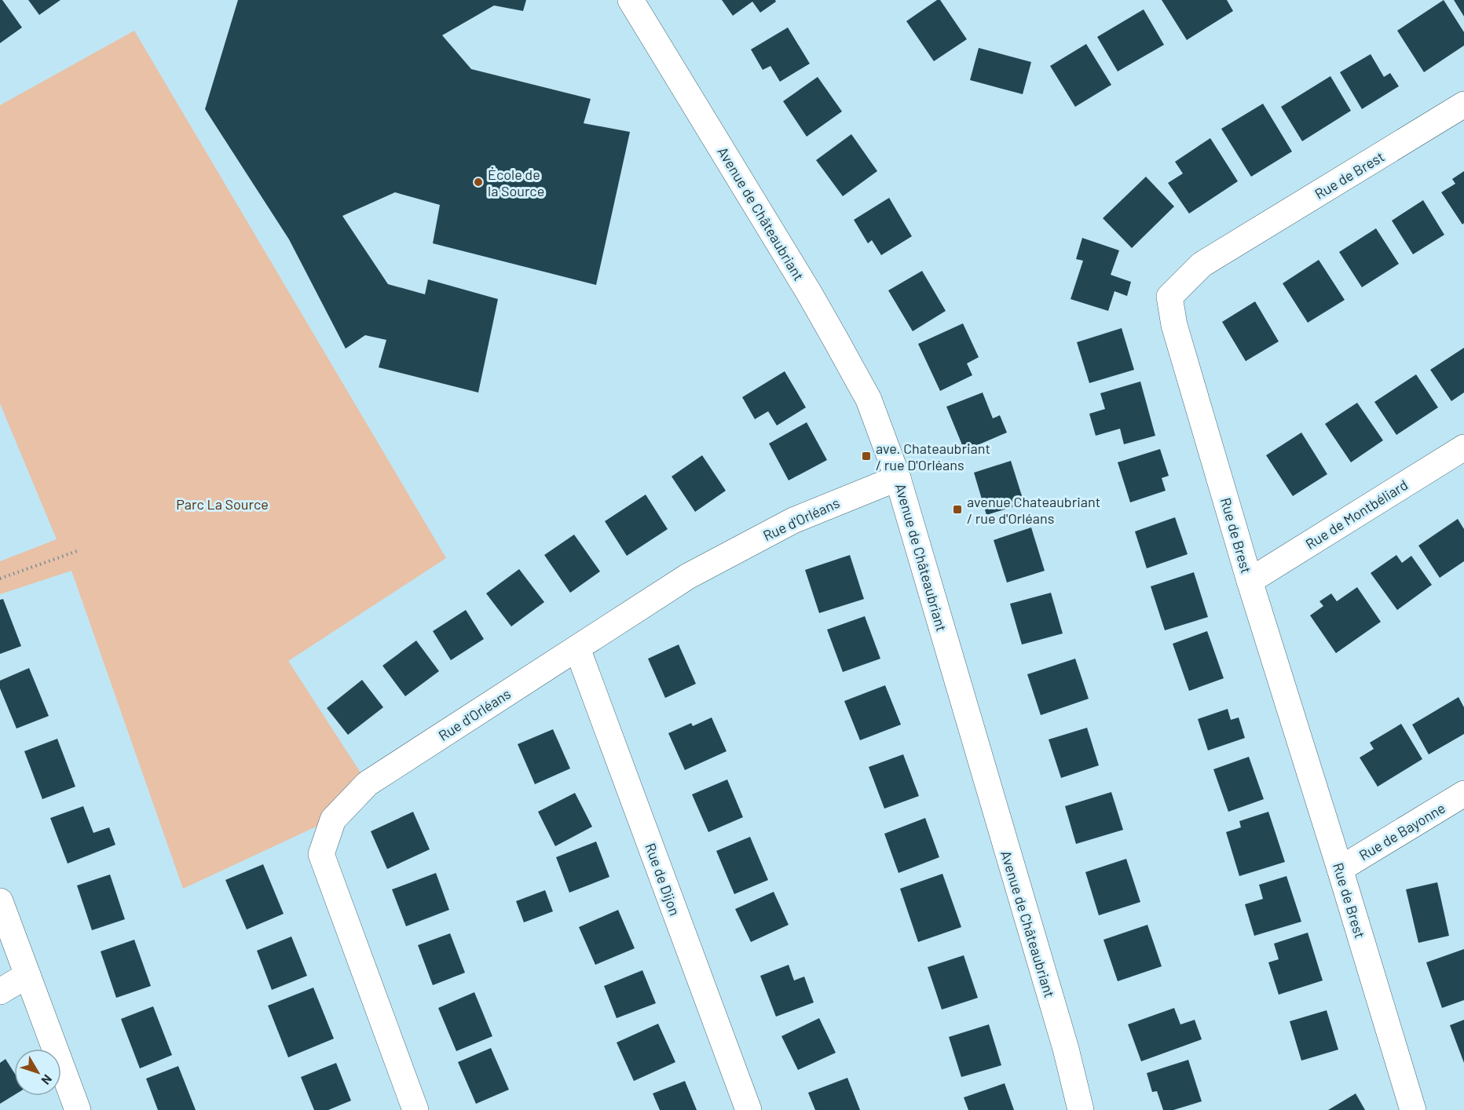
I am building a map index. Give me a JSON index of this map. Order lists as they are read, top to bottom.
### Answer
{
  "streets": {
    "street": [
      "Rue de Brest",
      "Avenue de Châteaubriant",
      "Rue de Montbéliard",
      "Rue d'Orléans",
      "Rue de Bayonne",
      "Rue de Dijon"
    ]
  },
  "crossings": [
    ["Rue de Brest", "Rue de Montbéliard"],
    ["Rue de Brest", "Rue de Bayonne"],
    ["Avenue de Châteaubriant", "Rue d'Orléans"],
    ["Rue d'Orléans", "Rue de Dijon"]
  ],
  "parks": ["Parc La Source"],
  "places": {
    "other": ["École de la Source"],
    "transit": ["ave. Chateaubriant / rue D'Orléans", "avenue Chateaubriant / rue d'Orléans"]
  },
  "north": "bottom right"
}
